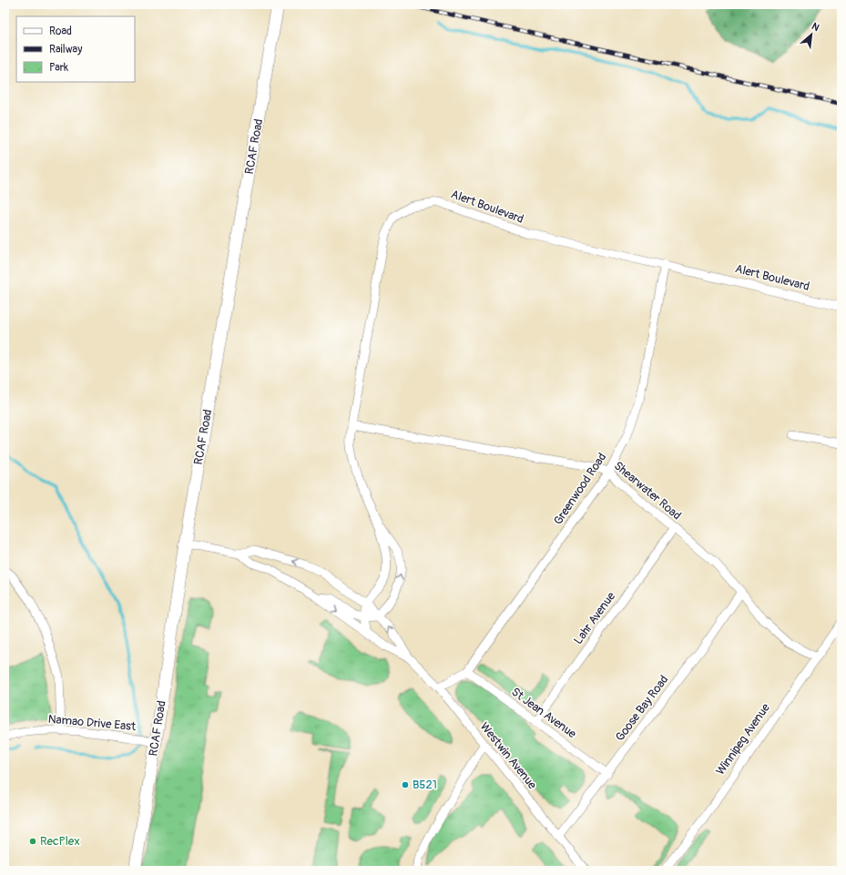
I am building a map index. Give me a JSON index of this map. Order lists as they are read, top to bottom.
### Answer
{
  "streets": {
    "main road": ["RCAF Road"],
    "street": [
      "Alert Boulevard",
      "Greenwood Road",
      "Shearwater Road",
      "Lahr Avenue",
      "Goose Bay Road",
      "St Jean Avenue",
      "Namao Drive East",
      "Winnipeg Avenue",
      "Westwin Avenue"
    ]
  },
  "crossings": [
    ["RCAF Road", "Namao Drive East"],
    ["RCAF Road", "Westwin Avenue"],
    ["Alert Boulevard", "Greenwood Road"],
    ["Alert Boulevard", "Shearwater Road"],
    ["Alert Boulevard", "Westwin Avenue"],
    ["Greenwood Road", "Shearwater Road"],
    ["Greenwood Road", "St Jean Avenue"],
    ["Greenwood Road", "Westwin Avenue"],
    ["Shearwater Road", "Lahr Avenue"],
    ["Shearwater Road", "Goose Bay Road"],
    ["Shearwater Road", "Winnipeg Avenue"],
    ["Lahr Avenue", "St Jean Avenue"],
    ["Goose Bay Road", "St Jean Avenue"],
    ["Goose Bay Road", "Westwin Avenue"]
  ],
  "places": ["B521", "RecPlex"],
  "legend": ["Road", "Railway", "Park"],
  "north": "top right"
}
